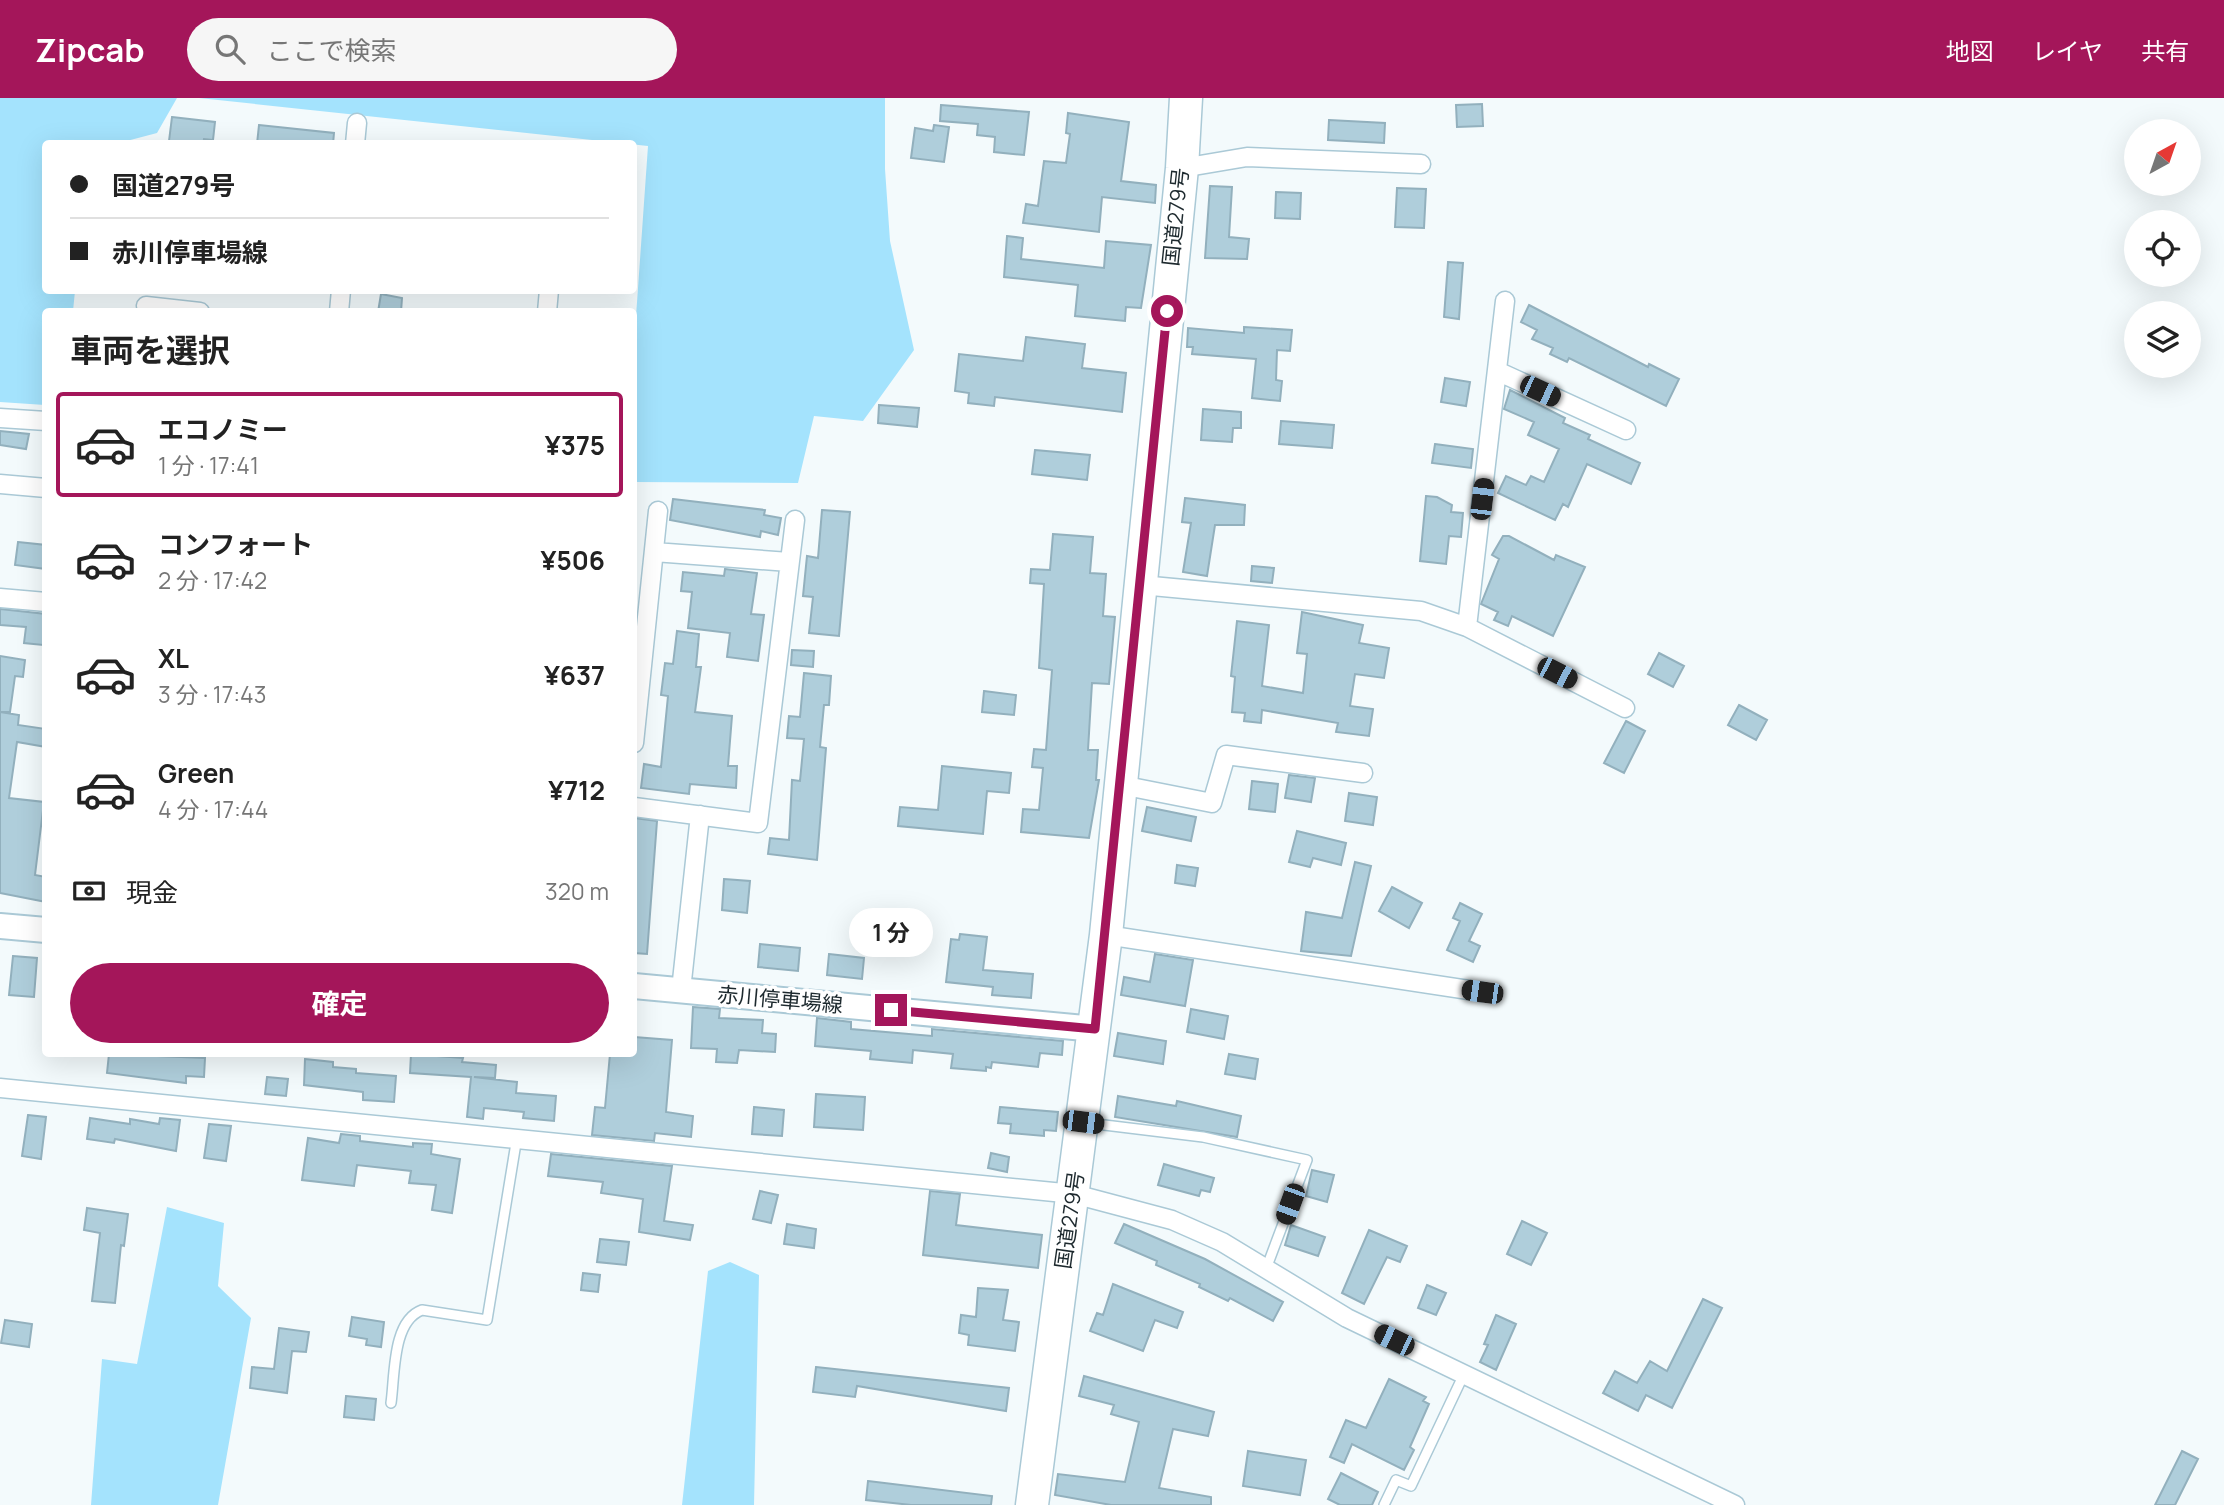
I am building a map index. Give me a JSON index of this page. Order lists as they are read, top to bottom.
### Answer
{
  "streets": {
    "highway": ["国道279号"],
    "main road": ["赤川停車場線"]
  },
  "crossings": [
    ["国道279号", "赤川停車場線"]
  ],
  "north": "top right",
  "page": {
    "header": "Zipcab",
    "search": "ここで検索",
    "nav": ["地図", "レイヤ", "共有"],
    "banner": ["国道279号", "赤川停車場線"],
    "heading": "車両を選択",
    "list": [
      {
        "name": "エコノミー",
        "note": "1 分 · 17:41",
        "value": "¥375"
      },
      {
        "name": "コンフォート",
        "note": "2 分 · 17:42",
        "value": "¥506"
      },
      {
        "name": "XL",
        "note": "3 分 · 17:43",
        "value": "¥637"
      },
      {
        "name": "Green",
        "note": "4 分 · 17:44",
        "value": "¥712"
      }
    ],
    "pay": ["現金", "320 m"],
    "bubble": "1 分",
    "buttons": "確定"
  }
}
